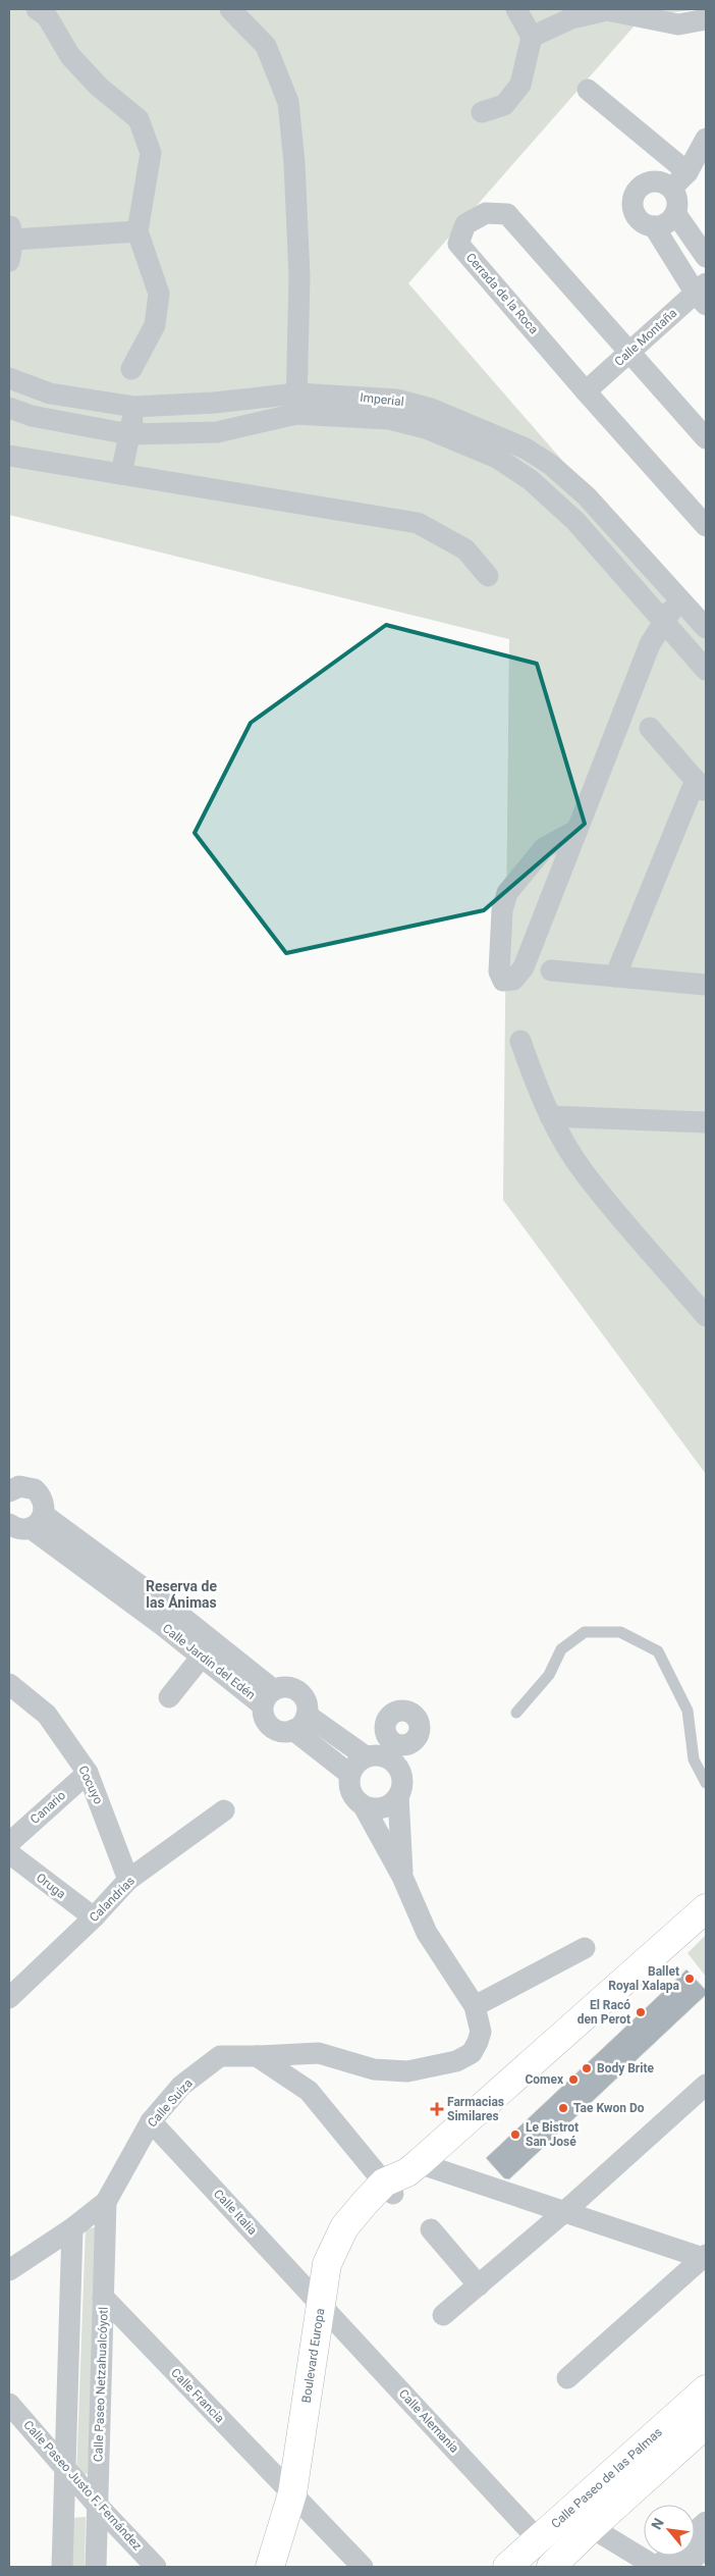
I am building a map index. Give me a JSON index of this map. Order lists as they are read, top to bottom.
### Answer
{
  "streets": {
    "main road": ["Boulevard Europa", "Calle Paseo de las Palmas"],
    "street": [
      "Cerrada de la Roca",
      "Calle Montaña",
      "Imperial",
      "Calle Jardín del Edén",
      "Cocuyo",
      "Canario",
      "Oruga",
      "Calandrias",
      "Calle Suiza",
      "Calle Italia",
      "Calle Paseo Netzahualcóyotl",
      "Calle Francia",
      "Calle Alemania",
      "Calle Paseo Justo F. Fernández"
    ]
  },
  "crossings": [
    ["Cerrada de la Roca", "Calle Montaña"],
    ["Cocuyo", "Canario"],
    ["Cocuyo", "Calandrias"],
    ["Oruga", "Calandrias"],
    ["Calle Suiza", "Calle Italia"],
    ["Calle Suiza", "Calle Paseo Netzahualcóyotl"],
    ["Calle Italia", "Boulevard Europa"],
    ["Calle Italia", "Calle Alemania"],
    ["Boulevard Europa", "Calle Francia"],
    ["Boulevard Europa", "Calle Alemania"],
    ["Calle Paseo Netzahualcóyotl", "Calle Francia"],
    ["Calle Paseo Netzahualcóyotl", "Calle Paseo Justo F. Fernández"],
    ["Calle Alemania", "Calle Paseo de las Palmas"]
  ],
  "districts": ["Reserva de las Ánimas"],
  "places": {
    "other": [
      "Ballet Royal Xalapa",
      "El Racó den Perot",
      "Body Brite",
      "Comex",
      "Tae Kwon Do",
      "Le Bistrot San José"
    ],
    "health": ["Farmacias Similares"]
  },
  "north": "top left"
}
